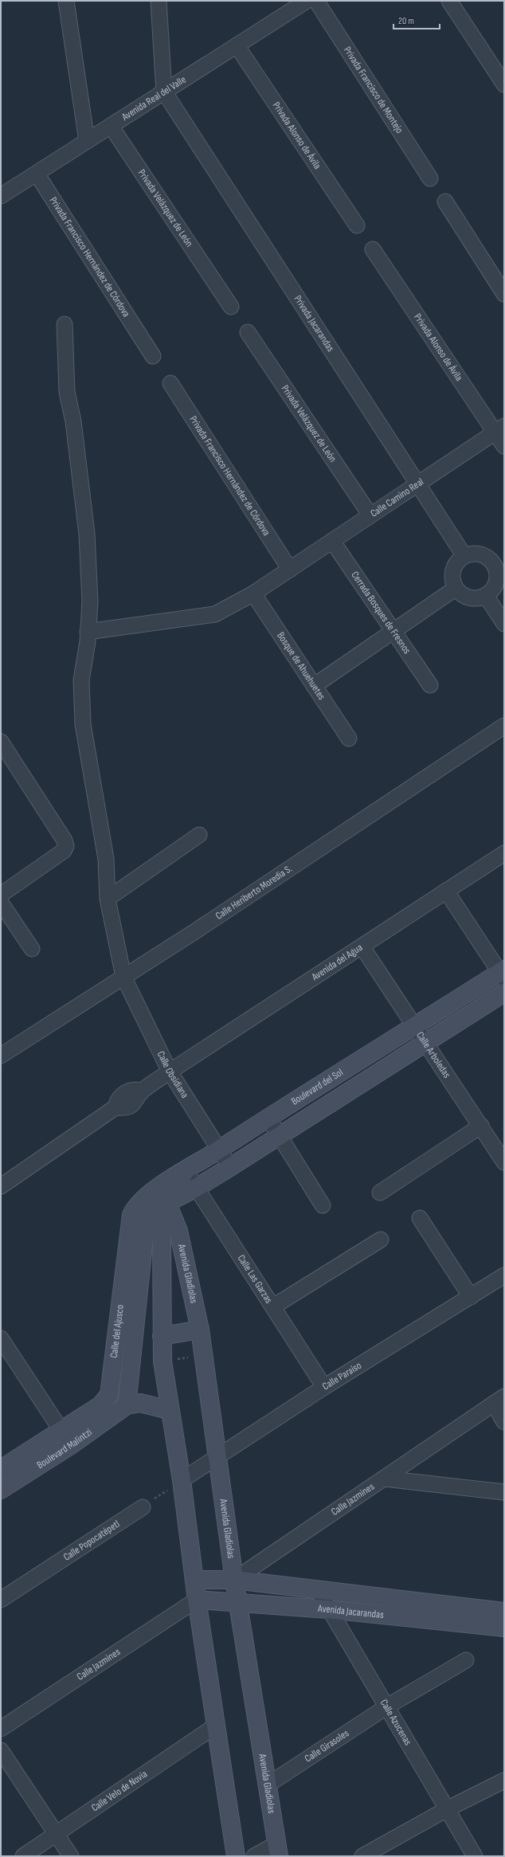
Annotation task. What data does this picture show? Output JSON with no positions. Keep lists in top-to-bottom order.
{
  "streets": {
    "street": [
      "Privada Francisco de Montejo",
      "Avenida Real del Valle",
      "Privada Alonso de Ávila",
      "Privada Velázquez de León",
      "Privada Francisco Hernández de Córdova",
      "Privada Jacarandas",
      "Calle Camino Real",
      "Cerrada Bosques de Fresnos",
      "Bosque de Ahuehuetes",
      "Calle Heriberto Moredia S.",
      "Avenida del Agua",
      "Calle Arboledas",
      "Calle Obsidiana",
      "Boulevard del Sol",
      "Avenida Gladiolas",
      "Calle Las Garzas",
      "Calle del Ajusco",
      "Calle Paraíso",
      "Boulevard Malintzi",
      "Calle Jazmines",
      "Calle Popocatépetl",
      "Avenida Jacarandas",
      "Calle Azucenas",
      "Calle Girasoles",
      "Calle Velo de Novia"
    ]
  },
  "crossings": [
    ["Avenida Real del Valle", "Privada Alonso de Ávila"],
    ["Avenida Real del Valle", "Privada Velázquez de León"],
    ["Avenida Real del Valle", "Privada Francisco Hernández de Córdova"],
    ["Avenida Real del Valle", "Privada Jacarandas"],
    ["Privada Alonso de Ávila", "Calle Camino Real"],
    ["Privada Velázquez de León", "Calle Camino Real"],
    ["Privada Francisco Hernández de Córdova", "Calle Camino Real"],
    ["Privada Jacarandas", "Calle Camino Real"],
    ["Calle Camino Real", "Cerrada Bosques de Fresnos"],
    ["Calle Camino Real", "Bosque de Ahuehuetes"],
    ["Calle Camino Real", "Calle Obsidiana"],
    ["Calle Heriberto Moredia S.", "Calle Obsidiana"],
    ["Avenida del Agua", "Calle Arboledas"],
    ["Avenida del Agua", "Calle Obsidiana"],
    ["Calle Arboledas", "Boulevard del Sol"],
    ["Calle Obsidiana", "Boulevard del Sol"],
    ["Boulevard del Sol", "Avenida Gladiolas"],
    ["Boulevard del Sol", "Calle Las Garzas"],
    ["Boulevard del Sol", "Calle del Ajusco"],
    ["Avenida Gladiolas", "Calle Las Garzas"],
    ["Avenida Gladiolas", "Calle del Ajusco"],
    ["Avenida Gladiolas", "Calle Paraíso"],
    ["Avenida Gladiolas", "Calle Jazmines"],
    ["Avenida Gladiolas", "Avenida Jacarandas"],
    ["Avenida Gladiolas", "Calle Girasoles"],
    ["Avenida Gladiolas", "Calle Velo de Novia"],
    ["Calle Las Garzas", "Calle Paraíso"],
    ["Calle del Ajusco", "Boulevard Malintzi"],
    ["Calle Jazmines", "Avenida Jacarandas"],
    ["Avenida Jacarandas", "Calle Azucenas"],
    ["Calle Azucenas", "Calle Girasoles"]
  ],
  "scale_bar": "20 m"
}
